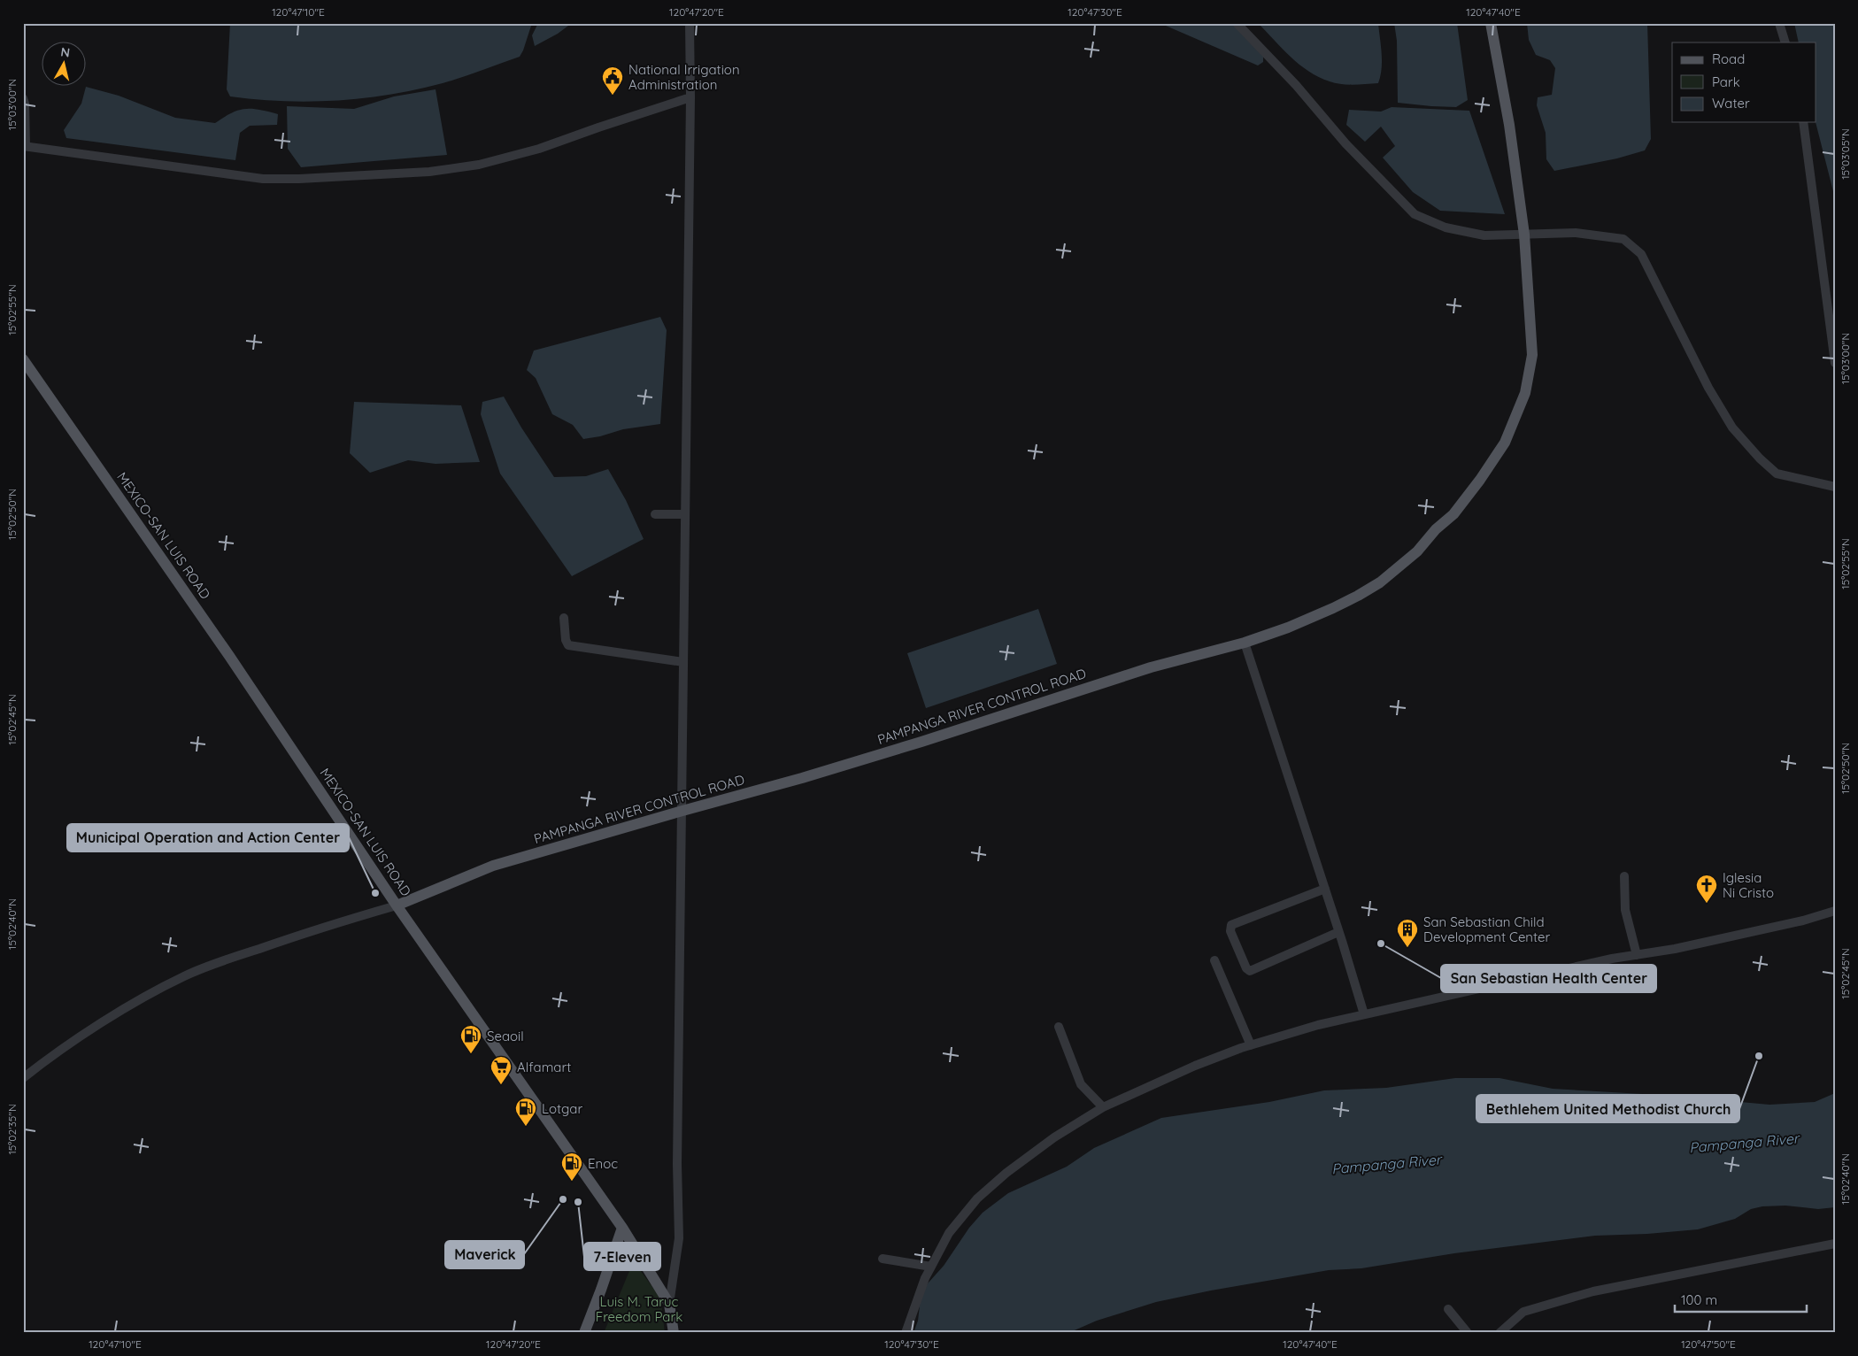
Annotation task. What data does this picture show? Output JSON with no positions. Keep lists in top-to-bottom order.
{
  "streets": {
    "main road": ["MEXICO-SAN LUIS ROAD", "PAMPANGA RIVER CONTROL ROAD"]
  },
  "crossings": [
    ["MEXICO-SAN LUIS ROAD", "PAMPANGA RIVER CONTROL ROAD"]
  ],
  "water": ["Pampanga River"],
  "parks": ["Luis M. Taruc Freedom Park"],
  "places": {
    "public building": ["National Irrigation Administration"],
    "other": [
      "Municipal Operation and Action Center",
      "San Sebastian Health Center",
      "Bethlehem United Methodist Church",
      "Maverick",
      "7-Eleven"
    ],
    "church": ["Iglesia Ni Cristo"],
    "building": ["San Sebastian Child Development Center"],
    "fuel station": ["Seaoil", "Lotgar", "Enoc"],
    "supermarket": ["Alfamart"]
  },
  "legend": ["Road", "Park", "Water"],
  "scale_bar": "100 m",
  "north": "top",
  "coordinates": [
    "120°47'10\"E",
    "120°47'20\"E",
    "120°47'30\"E",
    "120°47'40\"E",
    "15°03'00\"N",
    "15°03'05\"N",
    "15°02'55\"N",
    "15°02'50\"N",
    "15°02'45\"N",
    "15°02'40\"N",
    "15°02'35\"N",
    "120°47'50\"E"
  ]
}
